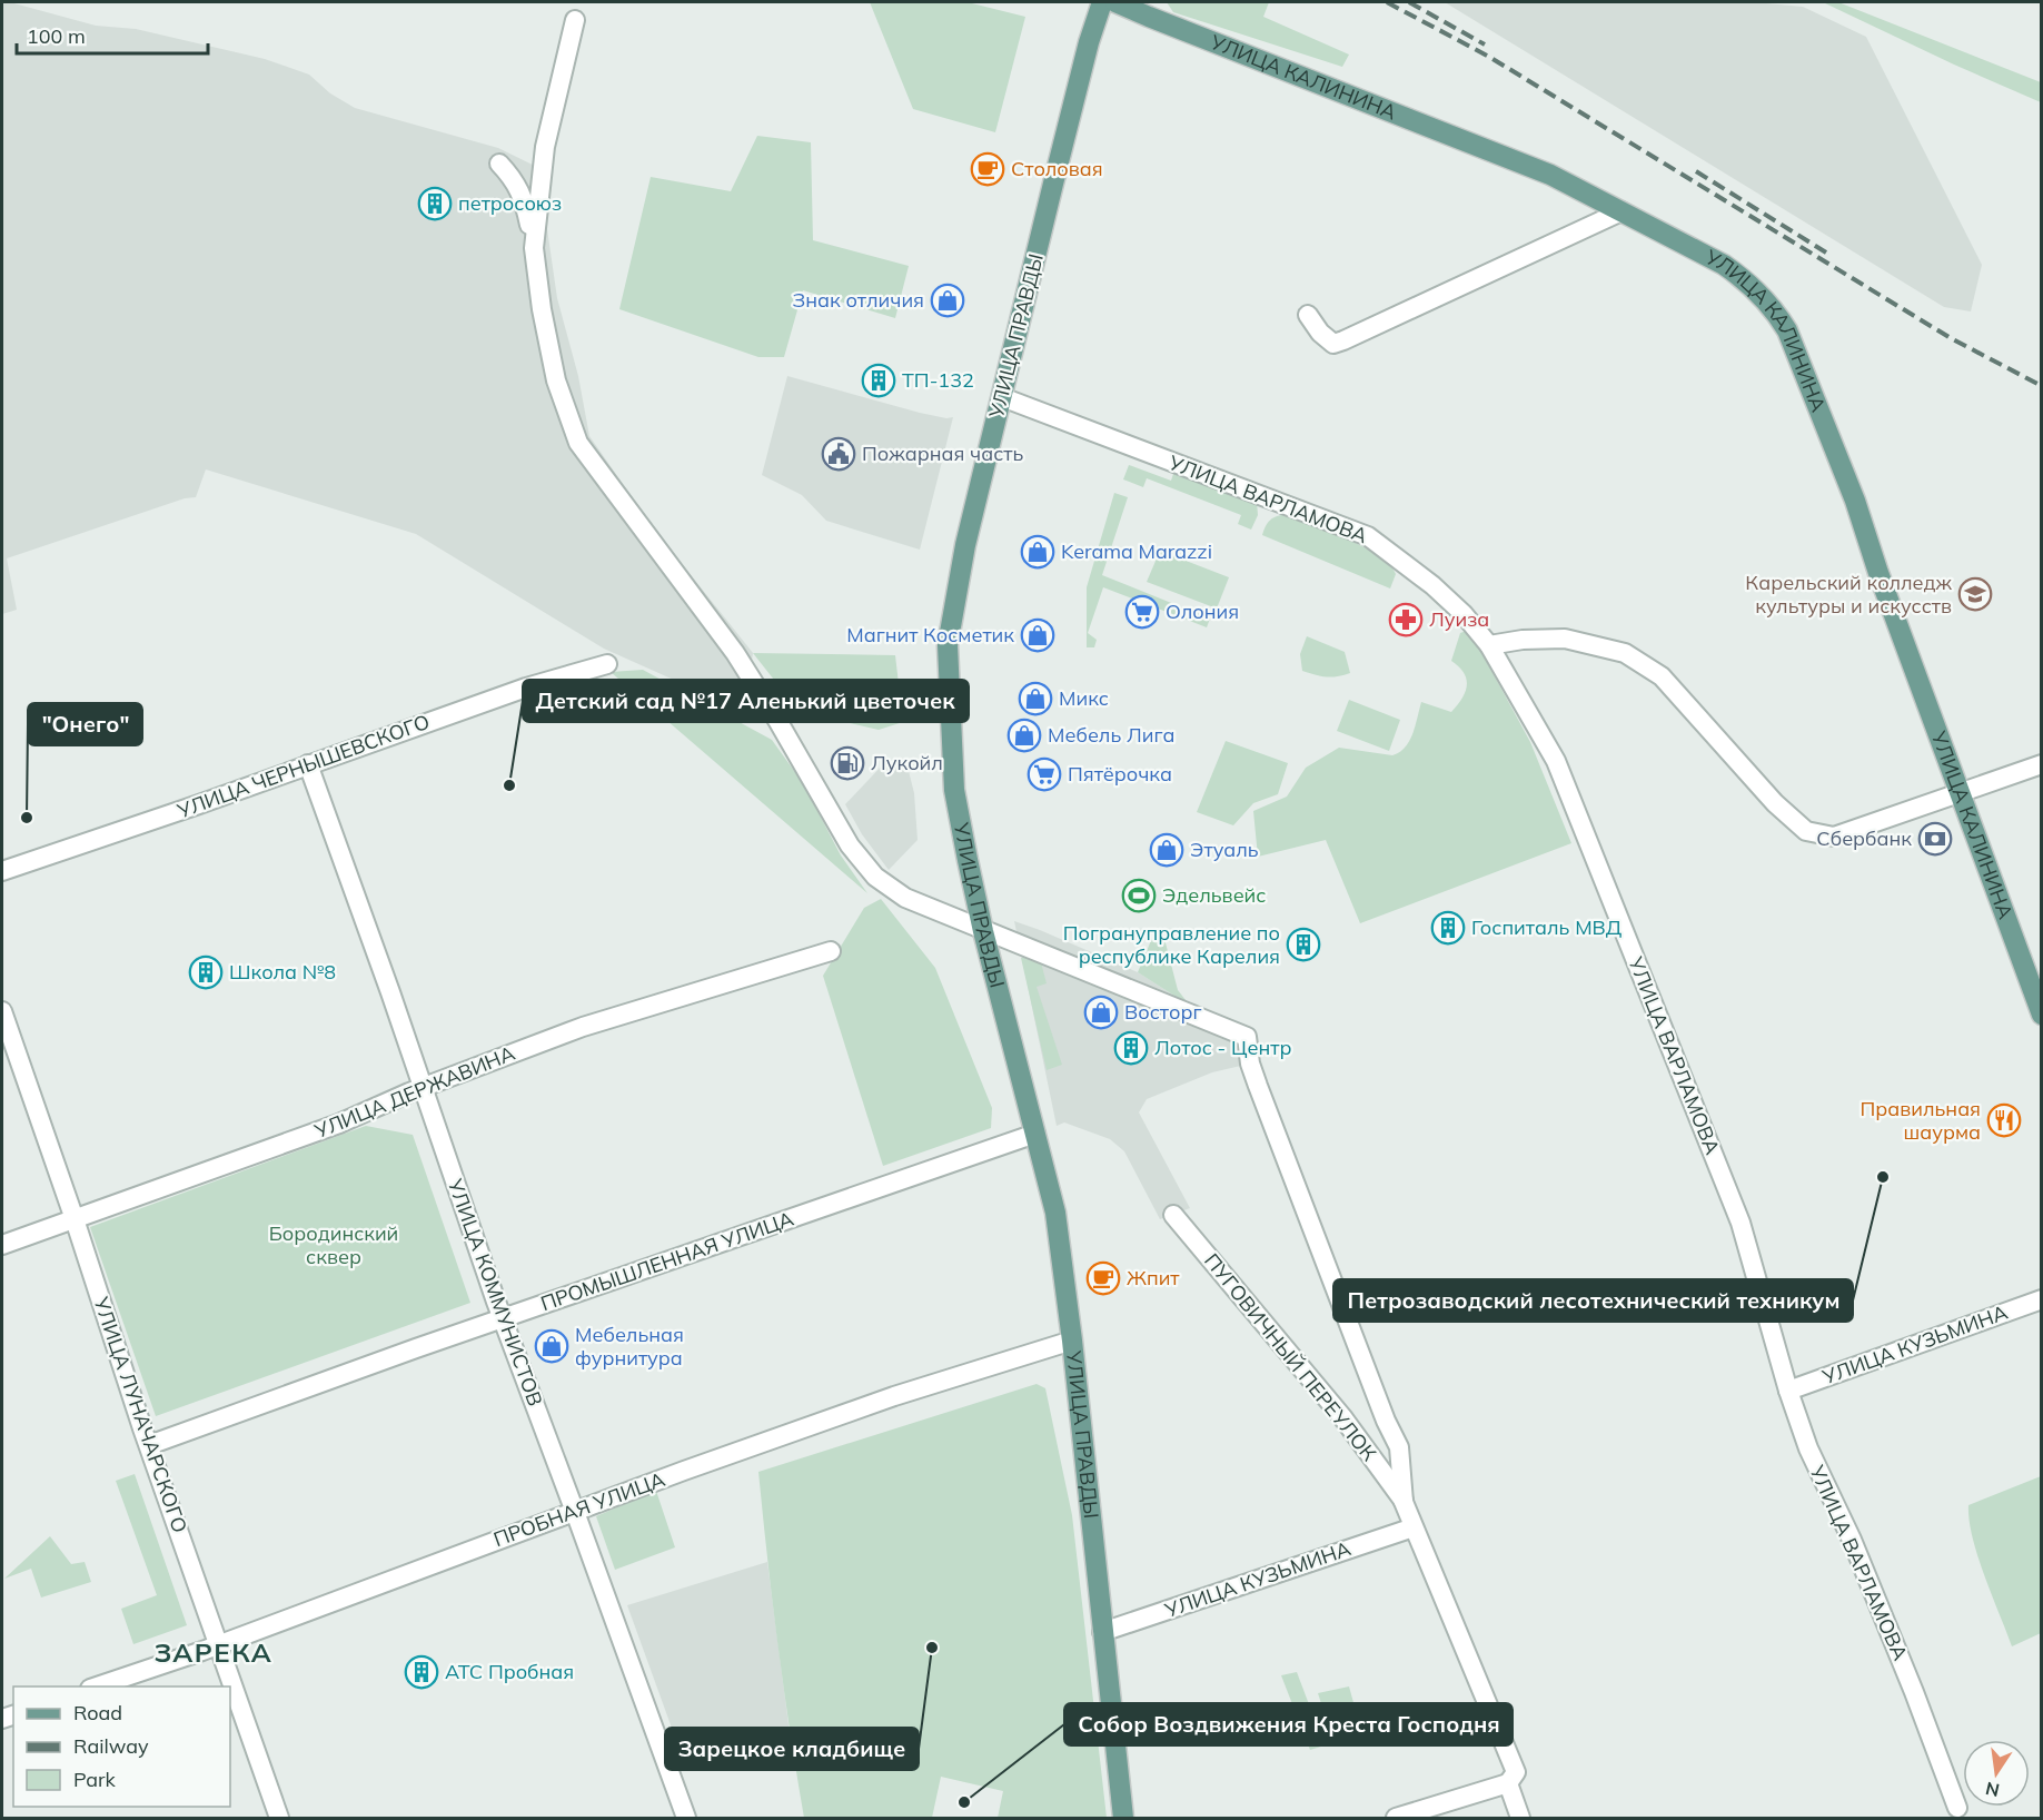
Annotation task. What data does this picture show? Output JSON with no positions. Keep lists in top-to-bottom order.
{
  "streets": {
    "main road": ["УЛИЦА КАЛИНИНА", "УЛИЦА ПРАВДЫ"],
    "street": [
      "УЛИЦА ВАРЛАМОВА",
      "УЛИЦА ЧЕРНЫШЕВСКОГО",
      "УЛИЦА ДЕРЖАВИНА",
      "ПРОМЫШЛЕННАЯ УЛИЦА",
      "УЛИЦА КОММУНИСТОВ",
      "УЛИЦА КУЗЬМИНА",
      "ПУГОВИЧНЫЙ ПЕРЕУЛОК",
      "УЛИЦА ЛУНАЧАРСКОГО",
      "ПРОБНАЯ УЛИЦА"
    ]
  },
  "crossings": [
    ["УЛИЦА ПРАВДЫ", "УЛИЦА ВАРЛАМОВА"],
    ["УЛИЦА ПРАВДЫ", "ПРОМЫШЛЕННАЯ УЛИЦА"],
    ["УЛИЦА ПРАВДЫ", "УЛИЦА КУЗЬМИНА"],
    ["УЛИЦА ПРАВДЫ", "ПРОБНАЯ УЛИЦА"],
    ["УЛИЦА ВАРЛАМОВА", "УЛИЦА КУЗЬМИНА"],
    ["УЛИЦА ЧЕРНЫШЕВСКОГО", "УЛИЦА КОММУНИСТОВ"],
    ["УЛИЦА ДЕРЖАВИНА", "УЛИЦА КОММУНИСТОВ"],
    ["УЛИЦА ДЕРЖАВИНА", "УЛИЦА ЛУНАЧАРСКОГО"],
    ["ПРОМЫШЛЕННАЯ УЛИЦА", "УЛИЦА КОММУНИСТОВ"],
    ["ПРОМЫШЛЕННАЯ УЛИЦА", "УЛИЦА ЛУНАЧАРСКОГО"],
    ["УЛИЦА КОММУНИСТОВ", "ПРОБНАЯ УЛИЦА"],
    ["УЛИЦА ЛУНАЧАРСКОГО", "ПРОБНАЯ УЛИЦА"]
  ],
  "districts": ["ЗАРЕКА"],
  "parks": ["Бородинский сквер"],
  "places": {
    "cafe": ["Столовая", "Жпит"],
    "building": [
      "петросоюз",
      "ТП-132",
      "Госпиталь МВД",
      "Погрануправление по республике Карелия",
      "Школа №8",
      "Лотос - Центр",
      "АТС Пробная"
    ],
    "shop": [
      "Знак отличия",
      "Kerama Marazzi",
      "Магнит Косметик",
      "Микс",
      "Мебель Лига",
      "Этуаль",
      "Восторг",
      "Мебельная фурнитура"
    ],
    "public building": ["Пожарная часть"],
    "school or university": ["Карельский колледж культуры и искусств"],
    "supermarket": ["Олония", "Пятёрочка"],
    "pharmacy": ["Луиза"],
    "fuel station": ["Лукойл"],
    "other": [
      "Детский сад №17 Аленький цветочек",
      "\"Онего\"",
      "Петрозаводский лесотехнический техникум",
      "Зарецкое кладбище",
      "Собор Воздвижения Креста Господня"
    ],
    "bank": ["Сбербанк"],
    "sports": ["Эдельвейс"],
    "restaurant": ["Правильная шаурма"]
  },
  "legend": ["Road", "Railway", "Park"],
  "scale_bar": "100 m",
  "north": "bottom"
}
